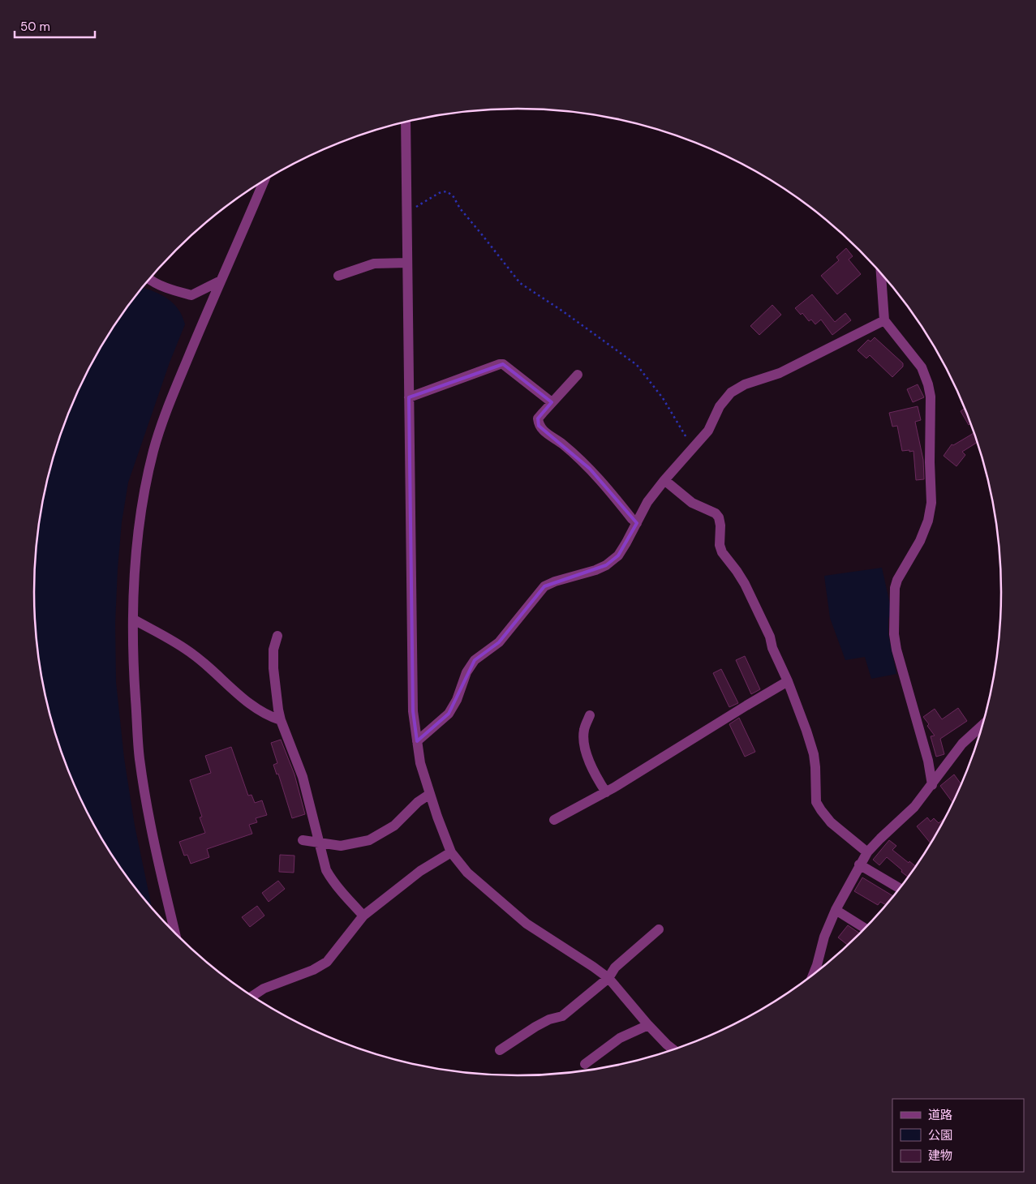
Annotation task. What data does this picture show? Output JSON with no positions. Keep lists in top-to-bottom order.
{
  "legend": ["道路", "公園", "建物"],
  "scale_bar": "50 m"
}
